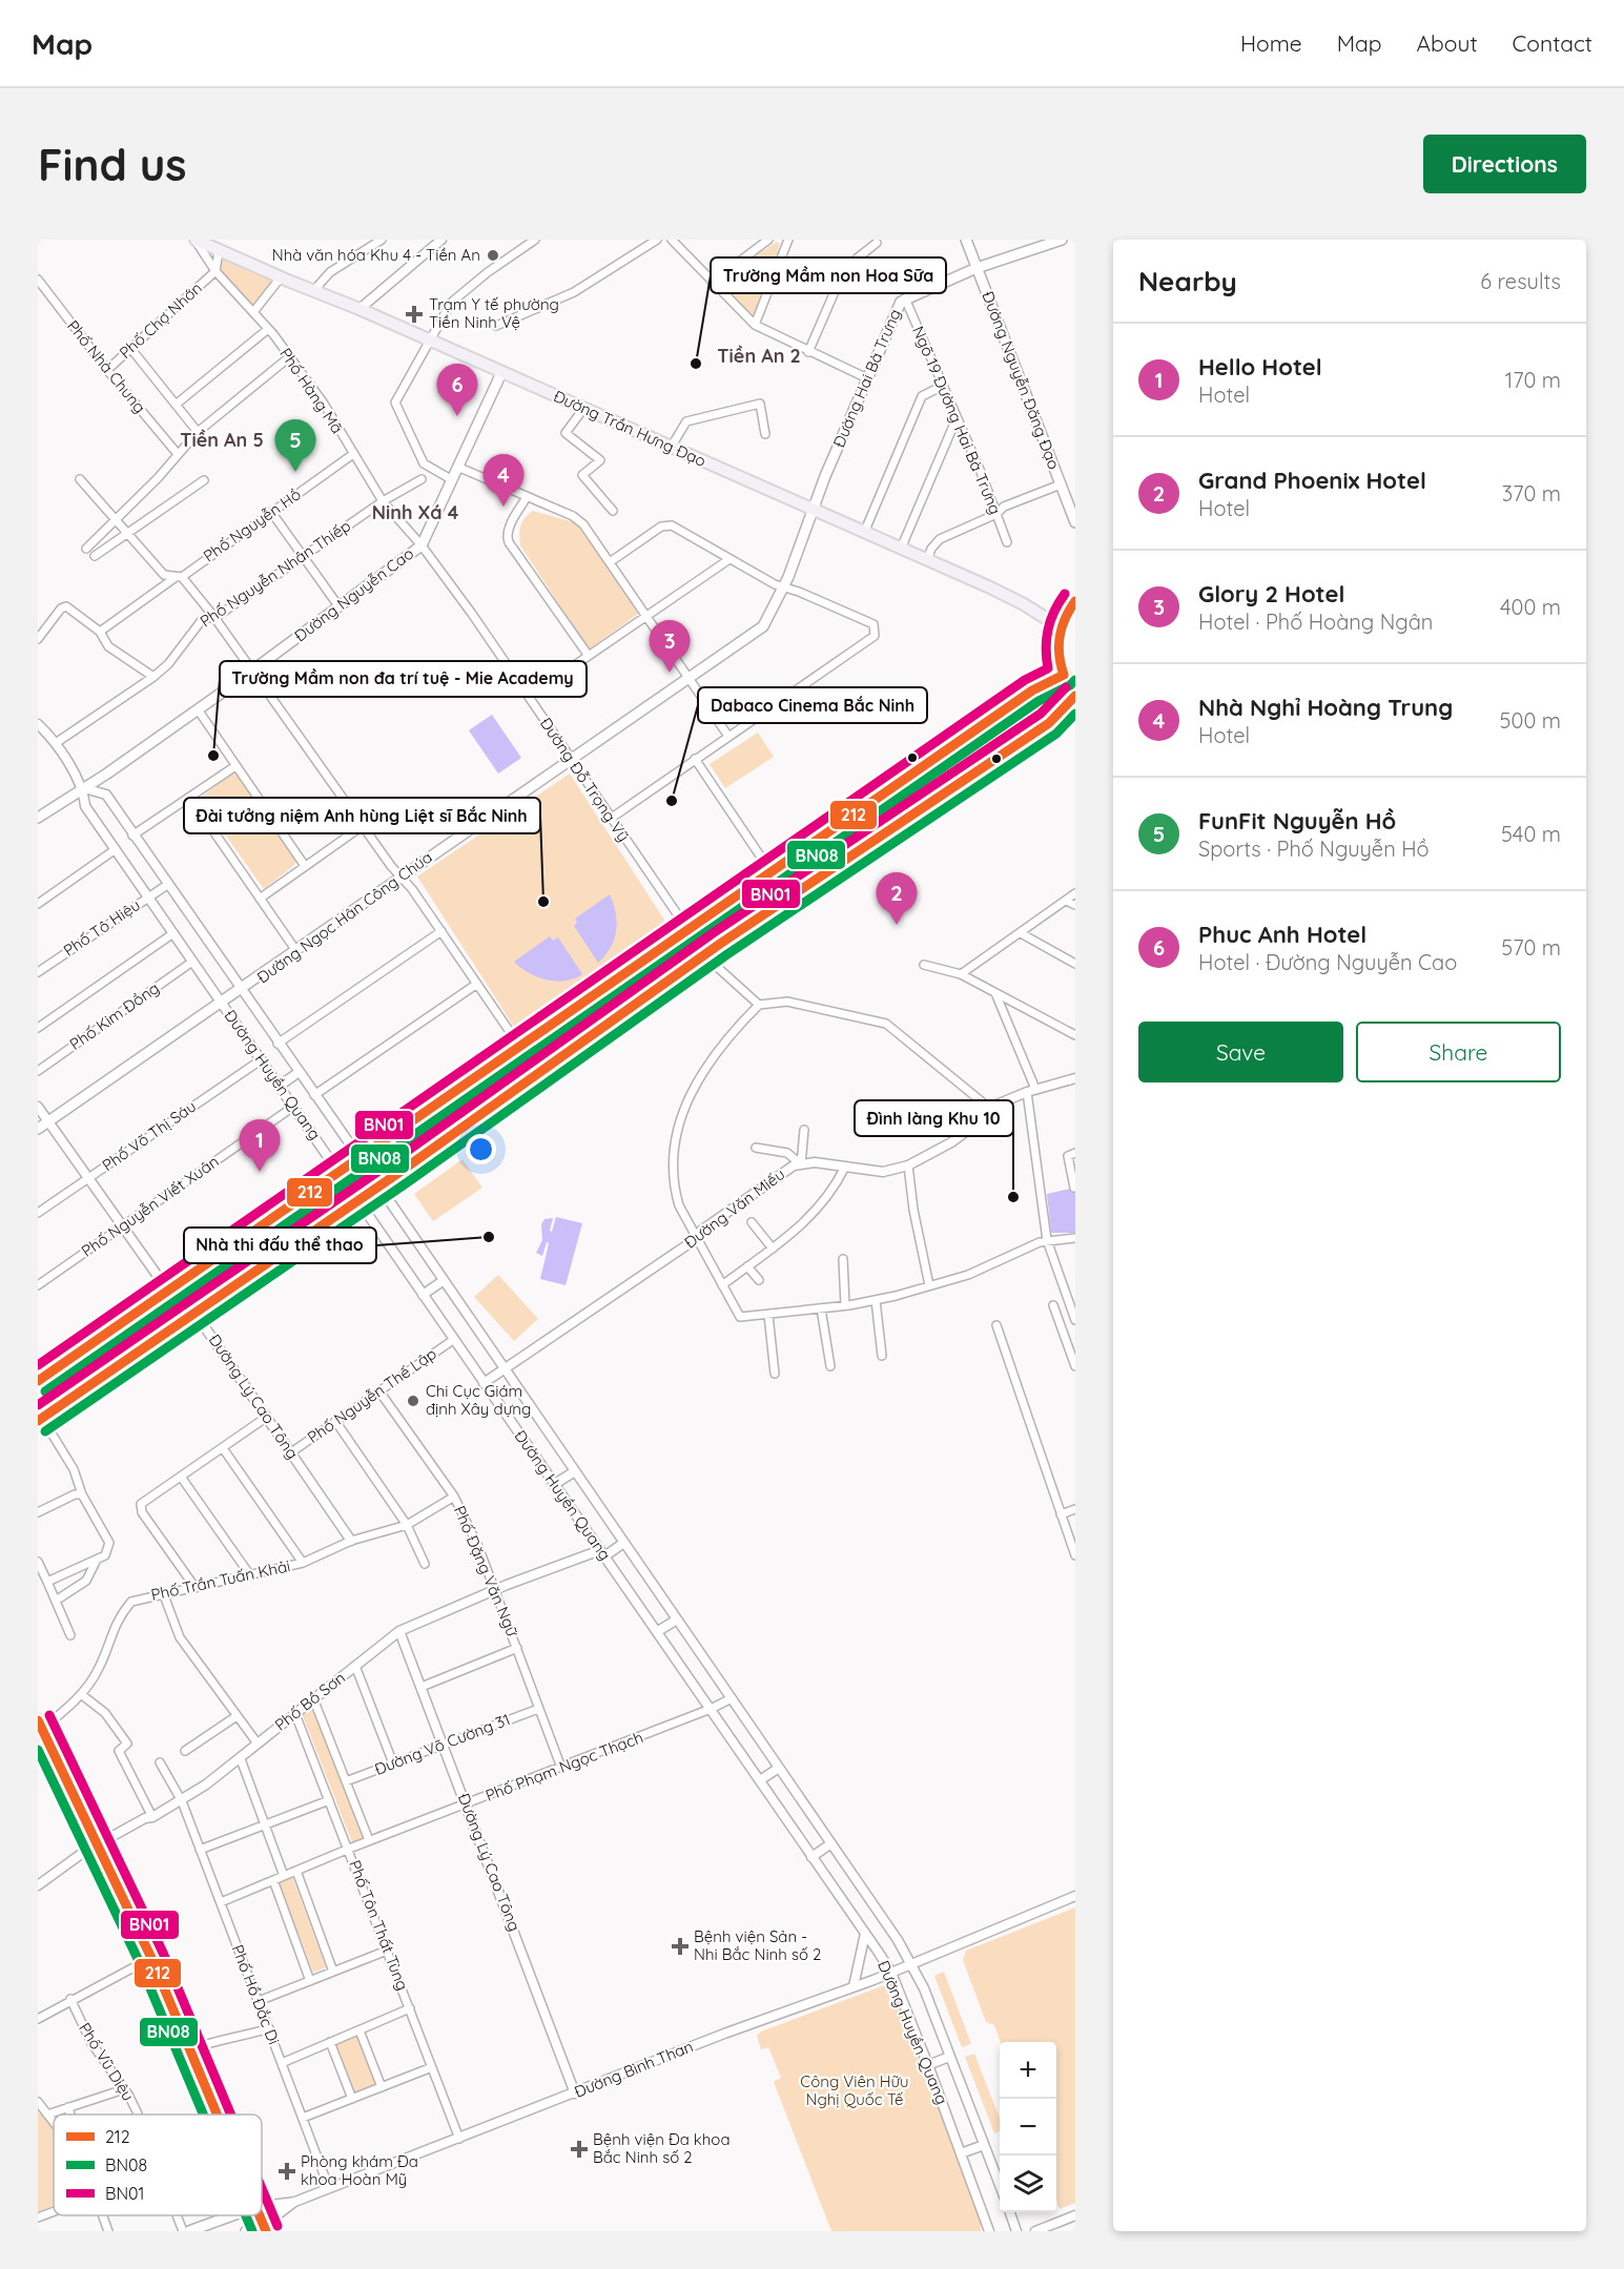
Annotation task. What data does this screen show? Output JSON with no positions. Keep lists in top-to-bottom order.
{
  "streets": {
    "main road": [
      "Đường Hai Bà Trưng",
      "Đường Nguyễn Đăng Đạo",
      "Đường Trần Hưng Đạo",
      "Đường Nguyễn Cao",
      "Đường Ngọc Hân Công Chúa",
      "Đường Bình Than"
    ],
    "street": [
      "Phố Chợ Nhớn",
      "Phố Nhà Chung",
      "Phố Hàng Mã",
      "Ngõ 19 Đường Hai Bà Trưng",
      "Phố Nguyễn Hồ",
      "Phố Nguyễn Nhân Thiếp",
      "Đường Đỗ Trọng Vỹ",
      "Phố Tô Hiệu",
      "Phố Kim Đồng",
      "Đường Huyền Quang",
      "Phố Võ Thị Sáu",
      "Phố Nguyễn Viết Xuân",
      "Đường Văn Miếu",
      "Phố Nguyễn Thế Lập",
      "Đường Lý Cao Tông",
      "Phố Đặng Văn Ngữ",
      "Phố Trần Tuấn Khải",
      "Phố Bồ Sơn",
      "Đường Võ Cường 31",
      "Phố Phạm Ngọc Thạch",
      "Phố Tôn Thất Tùng",
      "Phố Hồ Đắc Di",
      "Phố Vũ Diệu"
    ]
  },
  "crossings": [
    ["Phố Chợ Nhớn", "Phố Nhà Chung"],
    ["Phố Chợ Nhớn", "Phố Hàng Mã"],
    ["Đường Hai Bà Trưng", "Đường Nguyễn Đăng Đạo"],
    ["Đường Hai Bà Trưng", "Ngõ 19 Đường Hai Bà Trưng"],
    ["Đường Hai Bà Trưng", "Đường Trần Hưng Đạo"],
    ["Đường Hai Bà Trưng", "Đường Ngọc Hân Công Chúa"],
    ["Phố Hàng Mã", "Đường Trần Hưng Đạo"],
    ["Phố Hàng Mã", "Phố Nguyễn Hồ"],
    ["Phố Hàng Mã", "Phố Nguyễn Nhân Thiếp"],
    ["Phố Hàng Mã", "Đường Nguyễn Cao"],
    ["Phố Hàng Mã", "Đường Đỗ Trọng Vỹ"],
    ["Đường Trần Hưng Đạo", "Đường Nguyễn Cao"],
    ["Đường Trần Hưng Đạo", "Đường Ngọc Hân Công Chúa"],
    ["Phố Nguyễn Nhân Thiếp", "Đường Huyền Quang"],
    ["Đường Nguyễn Cao", "Đường Đỗ Trọng Vỹ"],
    ["Đường Nguyễn Cao", "Đường Huyền Quang"],
    ["Đường Đỗ Trọng Vỹ", "Đường Ngọc Hân Công Chúa"],
    ["Đường Ngọc Hân Công Chúa", "Đường Huyền Quang"],
    ["Đường Ngọc Hân Công Chúa", "Đường Lý Cao Tông"],
    ["Phố Tô Hiệu", "Đường Huyền Quang"],
    ["Phố Kim Đồng", "Đường Huyền Quang"],
    ["Đường Huyền Quang", "Phố Võ Thị Sáu"],
    ["Đường Huyền Quang", "Phố Nguyễn Viết Xuân"],
    ["Đường Huyền Quang", "Đường Văn Miếu"],
    ["Đường Huyền Quang", "Phố Nguyễn Thế Lập"],
    ["Đường Huyền Quang", "Phố Bồ Sơn"],
    ["Đường Huyền Quang", "Phố Phạm Ngọc Thạch"],
    ["Đường Huyền Quang", "Đường Bình Than"],
    ["Phố Võ Thị Sáu", "Đường Lý Cao Tông"],
    ["Phố Nguyễn Viết Xuân", "Đường Lý Cao Tông"],
    ["Phố Nguyễn Thế Lập", "Đường Lý Cao Tông"],
    ["Phố Nguyễn Thế Lập", "Phố Đặng Văn Ngữ"],
    ["Đường Lý Cao Tông", "Phố Trần Tuấn Khải"],
    ["Đường Lý Cao Tông", "Phố Bồ Sơn"],
    ["Đường Lý Cao Tông", "Đường Võ Cường 31"],
    ["Đường Lý Cao Tông", "Phố Phạm Ngọc Thạch"],
    ["Đường Lý Cao Tông", "Đường Bình Than"],
    ["Phố Đặng Văn Ngữ", "Phố Trần Tuấn Khải"],
    ["Phố Đặng Văn Ngữ", "Phố Bồ Sơn"],
    ["Phố Đặng Văn Ngữ", "Đường Võ Cường 31"],
    ["Phố Đặng Văn Ngữ", "Phố Phạm Ngọc Thạch"],
    ["Phố Bồ Sơn", "Phố Tôn Thất Tùng"],
    ["Phố Bồ Sơn", "Phố Hồ Đắc Di"],
    ["Phố Phạm Ngọc Thạch", "Phố Tôn Thất Tùng"],
    ["Phố Phạm Ngọc Thạch", "Phố Hồ Đắc Di"],
    ["Phố Tôn Thất Tùng", "Đường Bình Than"],
    ["Phố Hồ Đắc Di", "Đường Bình Than"]
  ],
  "districts": ["Tiền An 2", "Tiền An 5", "Ninh Xá 4"],
  "parks": ["Công Viên Hữu Nghị Quốc Tế"],
  "places": {
    "other": [
      "Nhà văn hóa Khu 4 - Tiền An",
      "Trường Mầm non Hoa Sữa",
      "Trường Mầm non đa trí tuệ - Mie Academy",
      "Dabaco Cinema Bắc Ninh",
      "Đài tưởng niệm Anh hùng Liệt sĩ Bắc Ninh",
      "Đình làng Khu 10",
      "Nhà thi đấu thể thao",
      "Chi Cục Giám định Xây dựng"
    ],
    "health": [
      "Trạm Y tế phường Tiền Ninh Vệ",
      "Bệnh viện Sản - Nhi Bắc Ninh số 2",
      "Bệnh viện Đa khoa Bắc Ninh số 2",
      "Phòng khám Đa khoa Hoàn Mỹ"
    ]
  },
  "lines": ["transit line BN01", "transit line 212", "transit line BN08"],
  "legend": ["212", "BN08", "BN01"],
  "page": {
    "header": "Map",
    "nav": [
      "Home",
      "Map",
      "About",
      "Contact"
    ],
    "buttons": [
      "Directions",
      ["Save", "Share"]
    ],
    "title": "Find us",
    "heading": ["Nearby", "6 results"],
    "list": [
      {
        "mark": "1",
        "name": "Hello Hotel",
        "note": "Hotel",
        "value": "170 m"
      },
      {
        "mark": "2",
        "name": "Grand Phoenix Hotel",
        "note": "Hotel",
        "value": "370 m"
      },
      {
        "mark": "3",
        "name": "Glory 2 Hotel",
        "note": "Hotel · Phố Hoàng Ngân",
        "value": "400 m"
      },
      {
        "mark": "4",
        "name": "Nhà Nghỉ Hoàng Trung",
        "note": "Hotel",
        "value": "500 m"
      },
      {
        "mark": "5",
        "name": "FunFit Nguyễn Hồ",
        "note": "Sports · Phố Nguyễn Hồ",
        "value": "540 m"
      },
      {
        "mark": "6",
        "name": "Phuc Anh Hotel",
        "note": "Hotel · Đường Nguyễn Cao",
        "value": "570 m"
      }
    ],
    "pins": [
      "6",
      "5",
      "4",
      "3",
      "2",
      "1"
    ],
    "map_buttons": ["+", "−"]
  }
}
